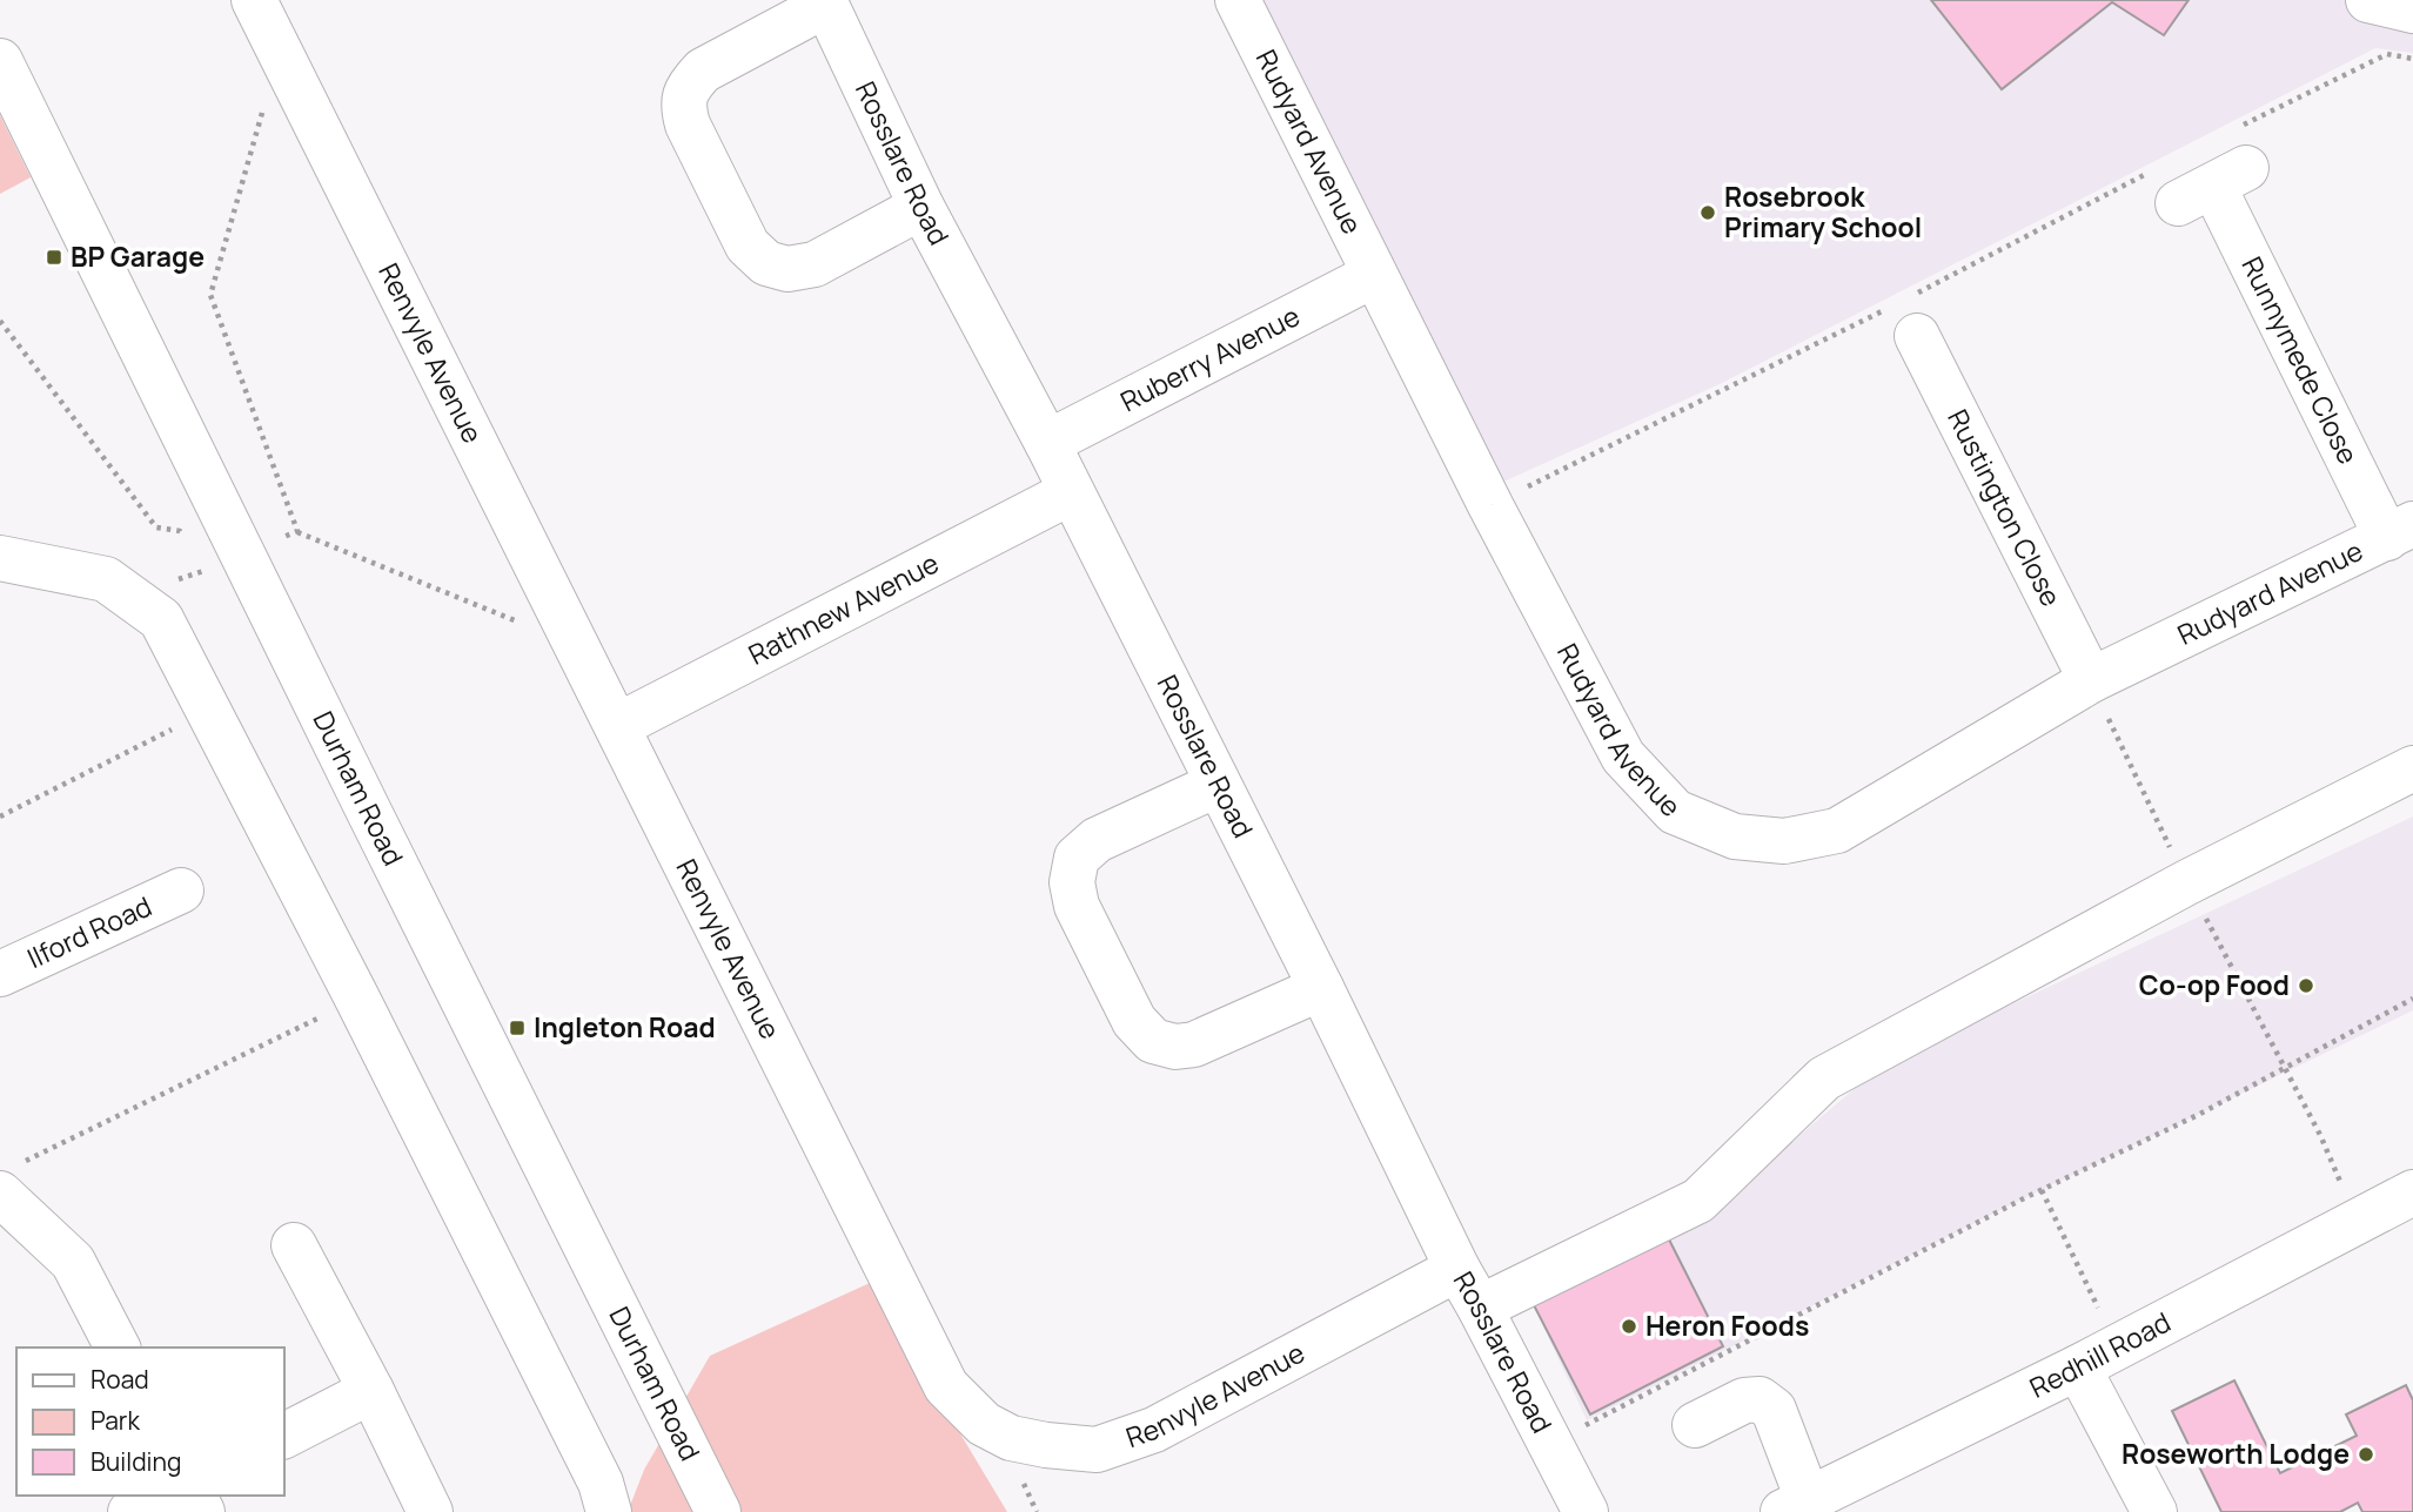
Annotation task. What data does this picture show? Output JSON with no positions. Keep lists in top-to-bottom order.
{
  "streets": {
    "street": [
      "Rudyard Avenue",
      "Rosslare Road",
      "Renvyle Avenue",
      "Ruberry Avenue",
      "Runnymede Close",
      "Rustington Close",
      "Rathnew Avenue",
      "Durham Road",
      "Ilford Road",
      "Redhill Road"
    ]
  },
  "crossings": [
    ["Rudyard Avenue", "Ruberry Avenue"],
    ["Rudyard Avenue", "Runnymede Close"],
    ["Rudyard Avenue", "Rustington Close"],
    ["Rosslare Road", "Renvyle Avenue"],
    ["Rosslare Road", "Ruberry Avenue"],
    ["Rosslare Road", "Rathnew Avenue"],
    ["Renvyle Avenue", "Rathnew Avenue"]
  ],
  "places": {
    "other": [
      "Rosebrook Primary School",
      "Co-op Food",
      "Heron Foods",
      "Roseworth Lodge"
    ],
    "transit": ["BP Garage", "Ingleton Road"]
  },
  "legend": ["Road", "Park", "Building"]
}
